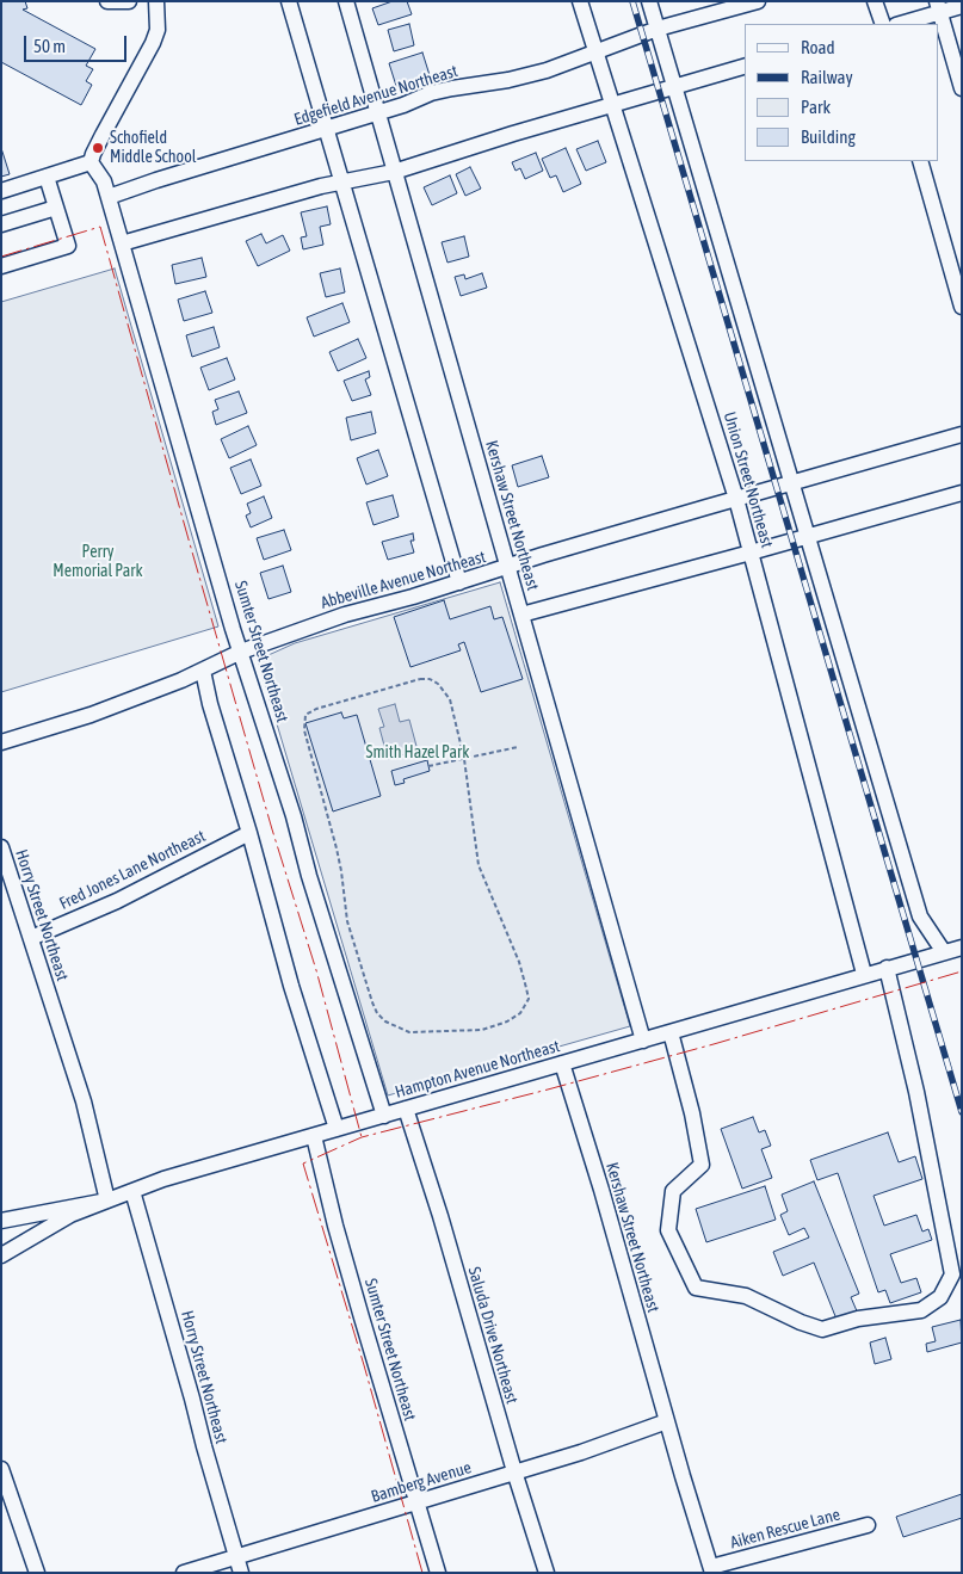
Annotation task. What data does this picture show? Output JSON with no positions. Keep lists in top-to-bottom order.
{
  "streets": {
    "street": [
      "Edgefield Avenue Northeast",
      "Union Street Northeast",
      "Kershaw Street Northeast",
      "Abbeville Avenue Northeast",
      "Sumter Street Northeast",
      "Fred Jones Lane Northeast",
      "Horry Street Northeast",
      "Hampton Avenue Northeast",
      "Saluda Drive Northeast",
      "Bamberg Avenue",
      "Aiken Rescue Lane"
    ]
  },
  "crossings": [
    ["Edgefield Avenue Northeast", "Union Street Northeast"],
    ["Edgefield Avenue Northeast", "Kershaw Street Northeast"],
    ["Edgefield Avenue Northeast", "Sumter Street Northeast"],
    ["Union Street Northeast", "Abbeville Avenue Northeast"],
    ["Union Street Northeast", "Hampton Avenue Northeast"],
    ["Kershaw Street Northeast", "Abbeville Avenue Northeast"],
    ["Kershaw Street Northeast", "Hampton Avenue Northeast"],
    ["Kershaw Street Northeast", "Bamberg Avenue"],
    ["Kershaw Street Northeast", "Aiken Rescue Lane"],
    ["Abbeville Avenue Northeast", "Sumter Street Northeast"],
    ["Sumter Street Northeast", "Hampton Avenue Northeast"],
    ["Sumter Street Northeast", "Bamberg Avenue"],
    ["Fred Jones Lane Northeast", "Horry Street Northeast"],
    ["Horry Street Northeast", "Hampton Avenue Northeast"],
    ["Horry Street Northeast", "Bamberg Avenue"],
    ["Hampton Avenue Northeast", "Saluda Drive Northeast"],
    ["Saluda Drive Northeast", "Bamberg Avenue"]
  ],
  "parks": ["Perry Memorial Park", "Smith Hazel Park"],
  "places": ["Schofield Middle School"],
  "legend": [
    "Road",
    "Railway",
    "Park",
    "Building"
  ],
  "scale_bar": "50 m"
}
